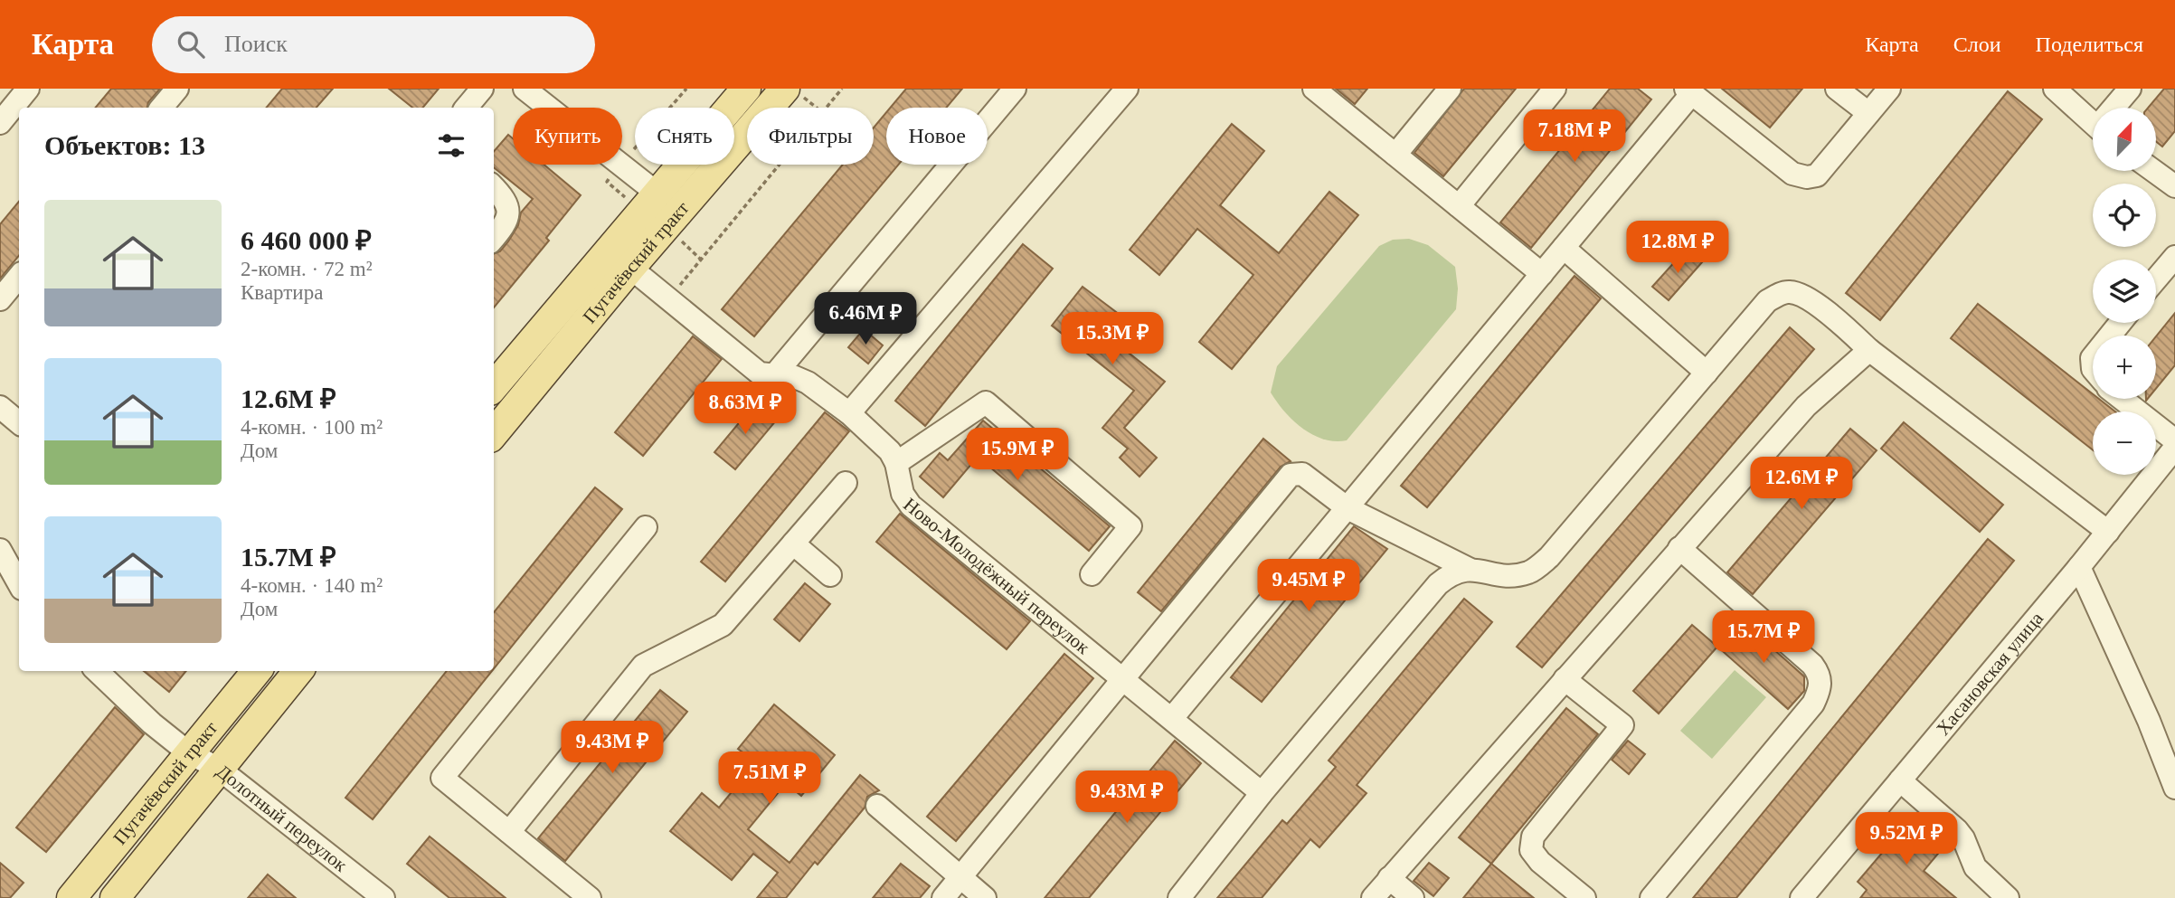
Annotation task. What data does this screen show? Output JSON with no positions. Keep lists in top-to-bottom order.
{
  "streets": {
    "main road": ["Пугачёвский тракт"],
    "street": ["Ново-Молодёжный переулок", "Хасановская улица", "Долотный переулок"]
  },
  "crossings": [
    ["Пугачёвский тракт", "Ново-Молодёжный переулок"],
    ["Пугачёвский тракт", "Долотный переулок"]
  ],
  "north": "top right",
  "page": {
    "header": "Карта",
    "search": "Поиск",
    "nav": ["Карта", "Слои", "Поделиться"],
    "map_buttons": ["+", "−"],
    "chip": [
      "Купить",
      "Снять",
      "Фильтры",
      "Новое"
    ],
    "heading": "Объектов: 13",
    "price": [
      "7.18M ₽",
      "12.8M ₽",
      "6.46M ₽",
      "15.3M ₽",
      "8.63M ₽",
      "15.9M ₽",
      "12.6M ₽",
      "9.45M ₽",
      "15.7M ₽",
      "9.43M ₽",
      "7.51M ₽",
      "9.43M ₽",
      "9.52M ₽"
    ],
    "list": [
      {
        "name": "6 460 000 ₽",
        "note": "2-комн. · 72 m² · Квартира"
      },
      {
        "name": "12.6M ₽",
        "note": "4-комн. · 100 m² · Дом"
      },
      {
        "name": "15.7M ₽",
        "note": "4-комн. · 140 m² · Дом"
      }
    ]
  }
}
